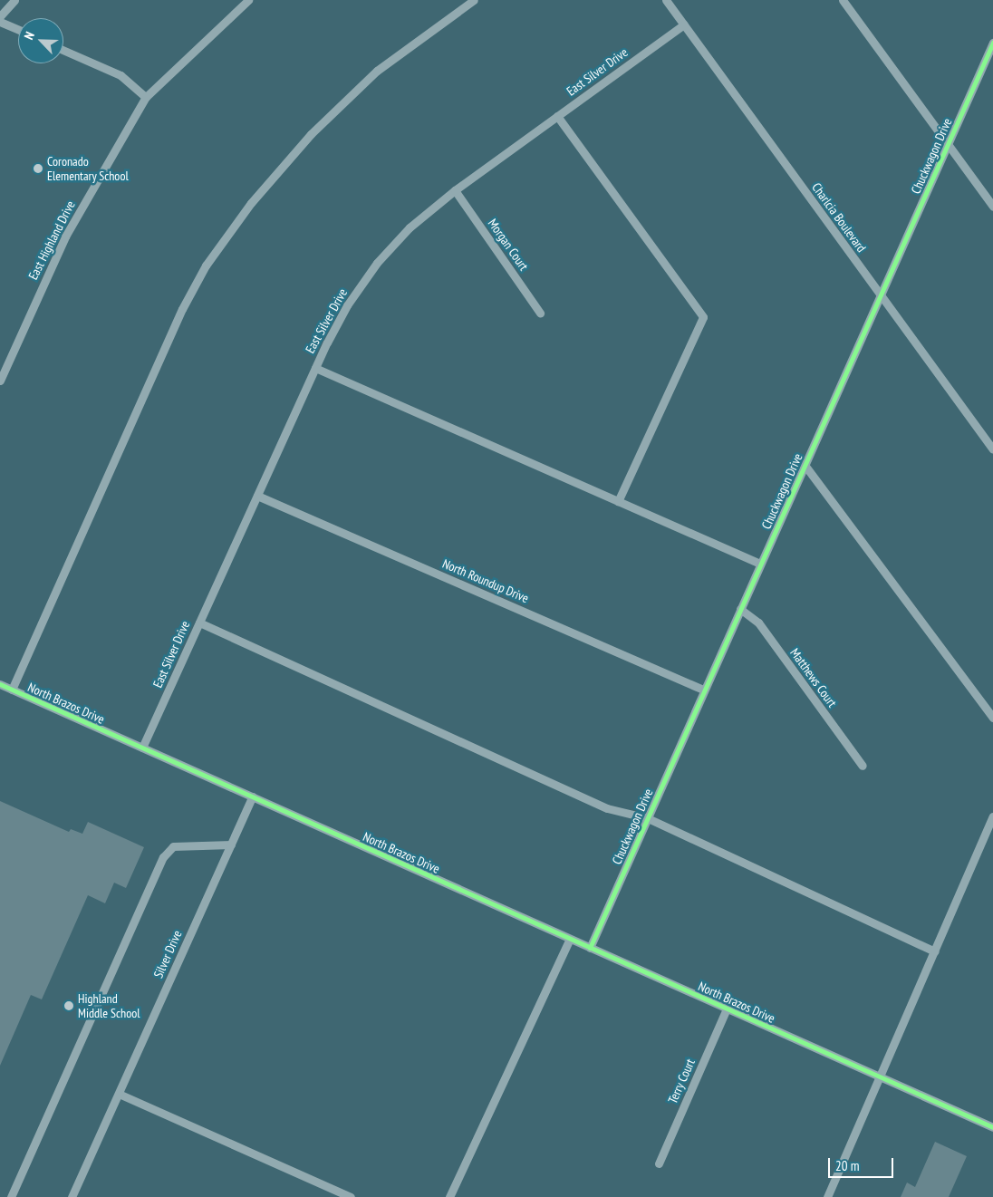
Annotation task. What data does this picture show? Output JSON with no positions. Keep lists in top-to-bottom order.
{
  "streets": {
    "street": [
      "East Silver Drive",
      "Chuckwagon Drive",
      "Charlcia Boulevard",
      "East Highland Drive",
      "Morgan Court",
      "North Roundup Drive",
      "Matthews Court",
      "North Brazos Drive",
      "Silver Drive",
      "Terry Court"
    ]
  },
  "crossings": [
    ["East Silver Drive", "Charlcia Boulevard"],
    ["East Silver Drive", "Morgan Court"],
    ["East Silver Drive", "North Roundup Drive"],
    ["East Silver Drive", "North Brazos Drive"],
    ["Chuckwagon Drive", "Charlcia Boulevard"],
    ["Chuckwagon Drive", "North Roundup Drive"],
    ["Chuckwagon Drive", "Matthews Court"],
    ["Chuckwagon Drive", "North Brazos Drive"],
    ["North Brazos Drive", "Silver Drive"],
    ["North Brazos Drive", "Terry Court"]
  ],
  "places": ["Coronado Elementary School", "Highland Middle School"],
  "scale_bar": "20 m",
  "north": "top left"
}
